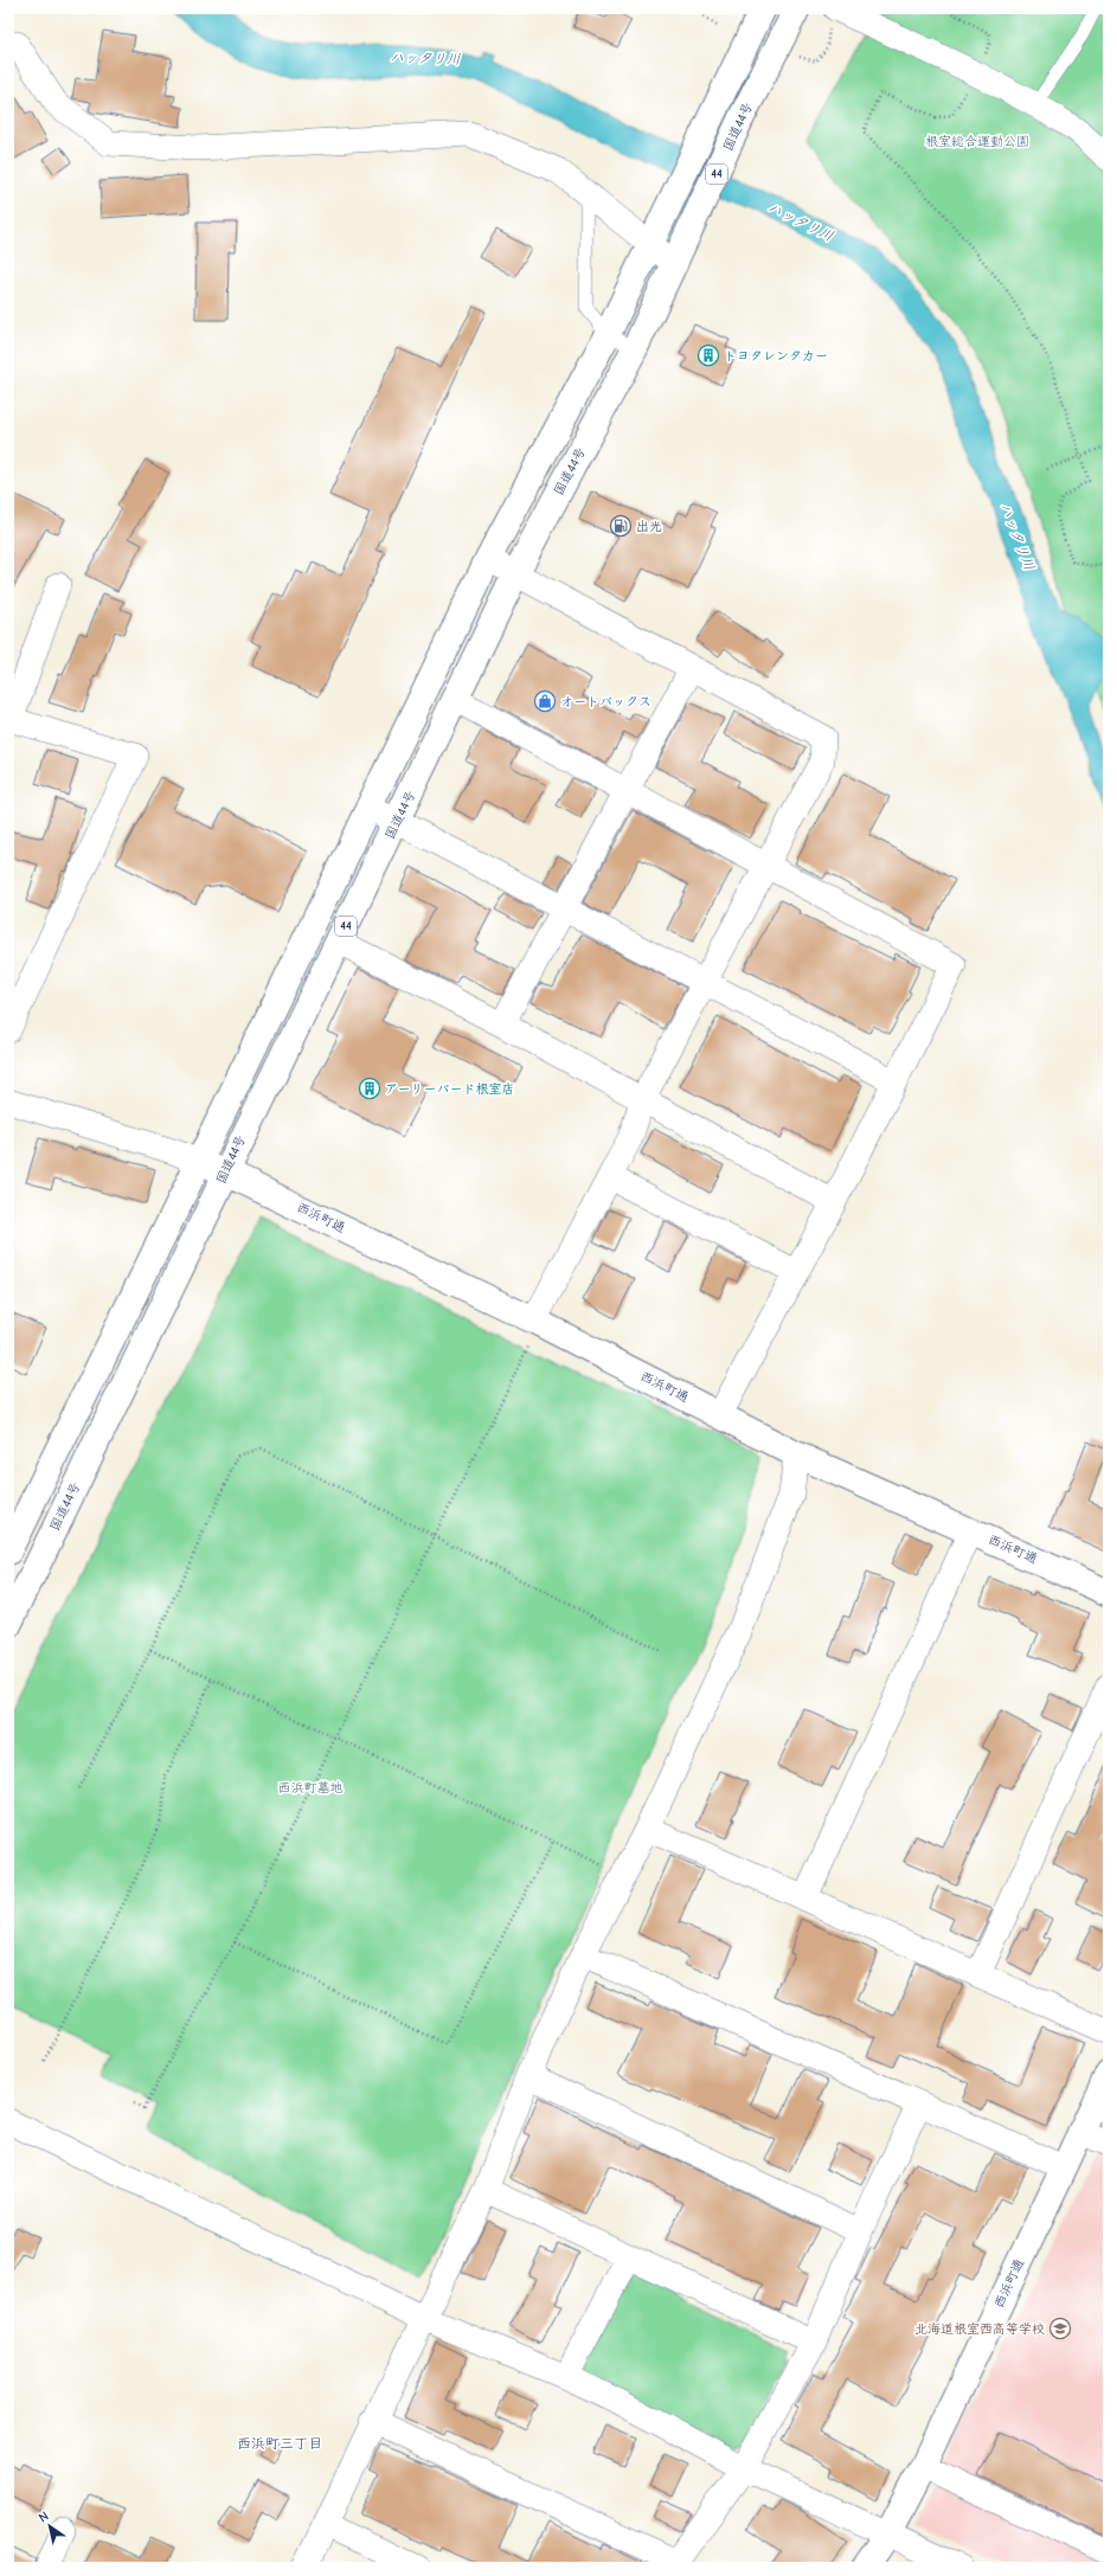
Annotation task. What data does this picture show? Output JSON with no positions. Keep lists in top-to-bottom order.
{
  "streets": {
    "main road": ["国道44号", "44", "西浜町通"]
  },
  "crossings": [
    ["国道44号", "西浜町通"]
  ],
  "districts": ["西浜町三丁目"],
  "water": ["ハッタリ川"],
  "parks": ["根室総合運動公園", "西浜町墓地"],
  "places": {
    "building": ["トヨタレンタカー", "アーリーバード根室店"],
    "fuel station": ["出光"],
    "shop": ["オートバックス"],
    "school or university": ["北海道根室西高等学校"]
  },
  "north": "top left"
}
